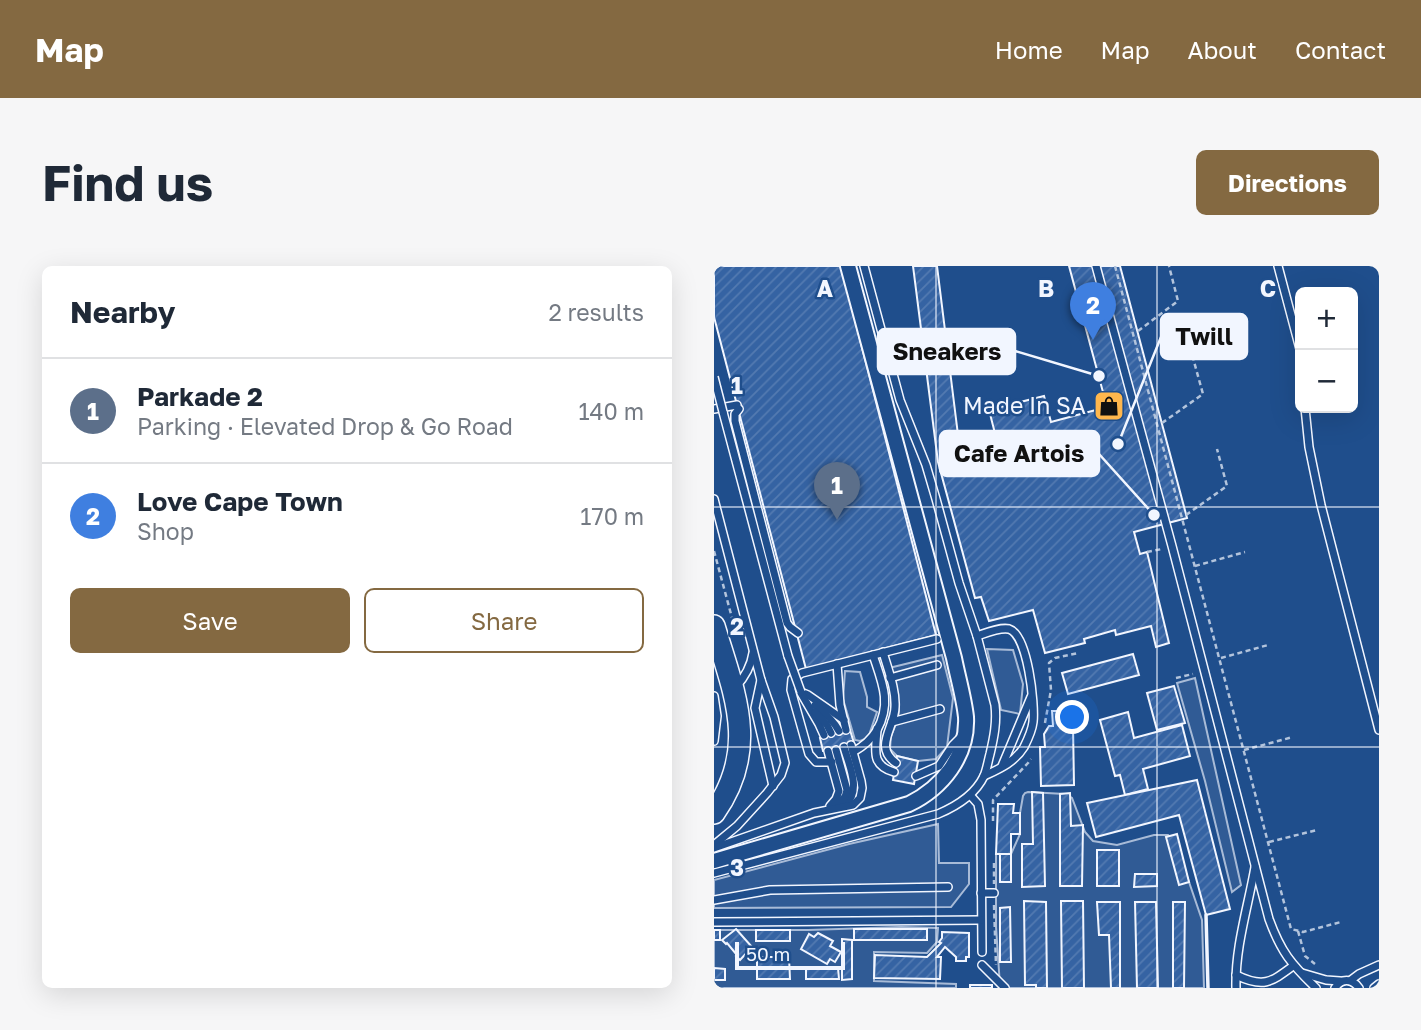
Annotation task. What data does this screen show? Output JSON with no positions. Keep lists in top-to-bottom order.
{
  "places": {
    "other": ["Sneakers", "Twill", "Cafe Artois"],
    "shop": ["Made In SA"]
  },
  "scale_bar": "50 m",
  "page": {
    "header": "Map",
    "nav": [
      "Home",
      "Map",
      "About",
      "Contact"
    ],
    "buttons": [
      "Directions",
      ["Save", "Share"]
    ],
    "title": "Find us",
    "heading": ["Nearby", "2 results"],
    "pins": ["2", "1"],
    "map_buttons": ["+", "−"],
    "list": [
      {
        "mark": "1",
        "name": "Parkade 2",
        "note": "Parking · Elevated Drop & Go Road",
        "value": "140 m"
      },
      {
        "mark": "2",
        "name": "Love Cape Town",
        "note": "Shop",
        "value": "170 m"
      }
    ],
    "scale": "50 m"
  },
  "grid": {
    "columns": ["A", "B", "C"],
    "rows": ["1", "2", "3"]
  }
}
